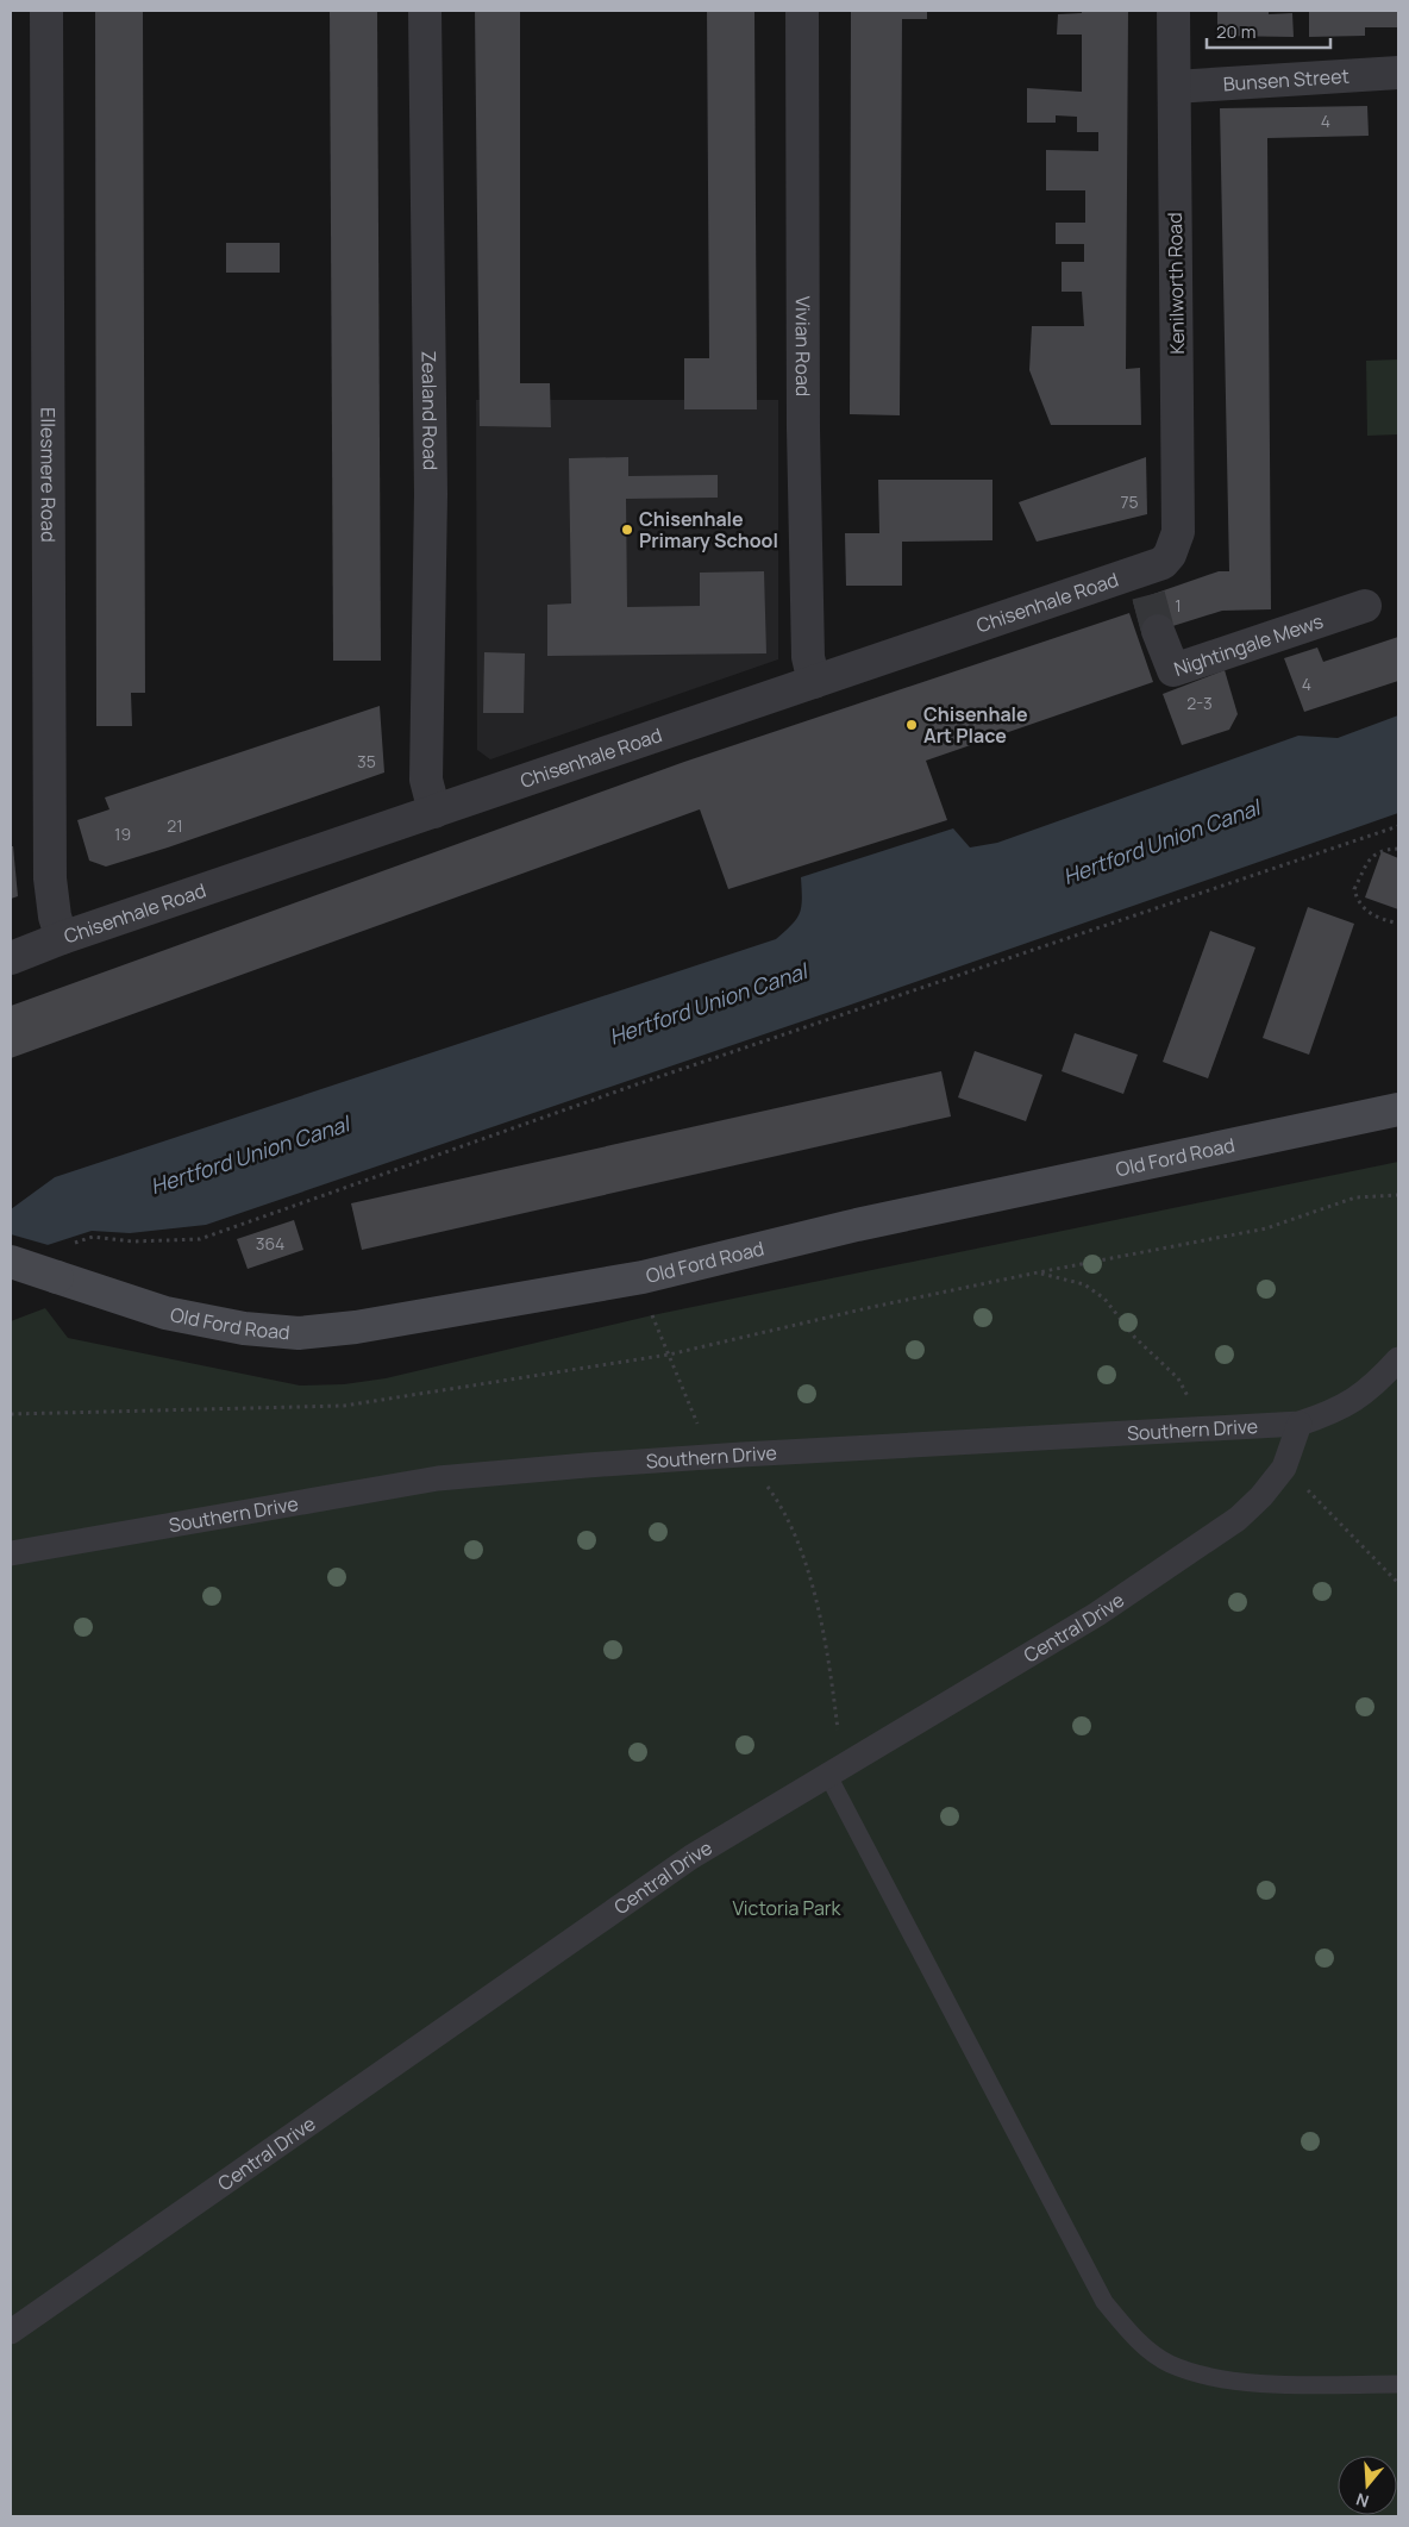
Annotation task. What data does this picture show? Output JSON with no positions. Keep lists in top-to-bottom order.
{
  "streets": {
    "main road": ["Old Ford Road"],
    "street": [
      "Bunsen Street",
      "Kenilworth Road",
      "Vivian Road",
      "Zealand Road",
      "Ellesmere Road",
      "Chisenhale Road",
      "Nightingale Mews",
      "Southern Drive",
      "Central Drive"
    ]
  },
  "crossings": [
    ["Bunsen Street", "Kenilworth Road"],
    ["Kenilworth Road", "Chisenhale Road"],
    ["Vivian Road", "Chisenhale Road"],
    ["Zealand Road", "Chisenhale Road"],
    ["Ellesmere Road", "Chisenhale Road"],
    ["Southern Drive", "Central Drive"]
  ],
  "water": ["Hertford Union Canal"],
  "parks": ["Victoria Park"],
  "places": ["Chisenhale Primary School", "Chisenhale Art Place"],
  "house_numbers": [
    "4",
    "75",
    "1",
    "4",
    "2-3",
    "35",
    "21",
    "19",
    "364"
  ],
  "scale_bar": "20 m",
  "north": "bottom"
}
